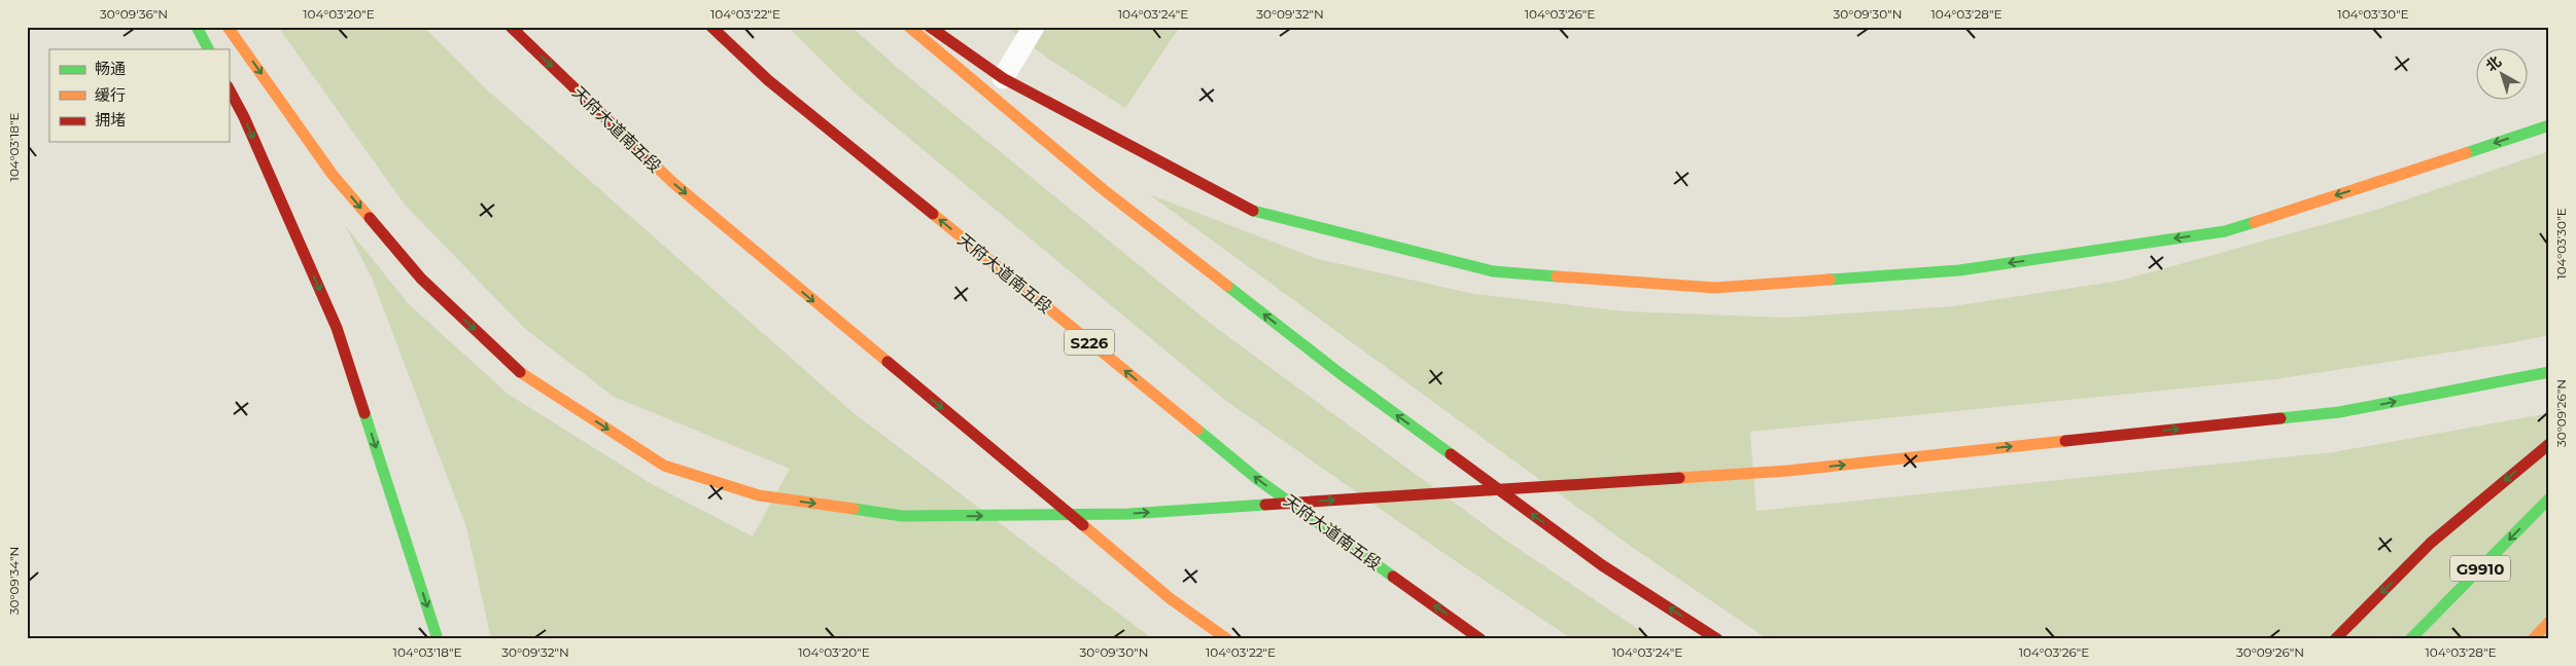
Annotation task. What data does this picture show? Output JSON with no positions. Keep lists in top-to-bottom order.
{
  "streets": {
    "main road": ["天府大道南五段", "S226", "G9910"]
  },
  "legend": ["畅通", "缓行", "拥堵"],
  "north": "top left",
  "coordinates": [
    "30°09'36\"N",
    "104°03'20\"E",
    "104°03'22\"E",
    "104°03'24\"E",
    "30°09'32\"N",
    "104°03'26\"E",
    "30°09'30\"N",
    "104°03'28\"E",
    "104°03'30\"E",
    "104°03'18\"E",
    "30°09'26\"N",
    "30°09'34\"N"
  ]
}
